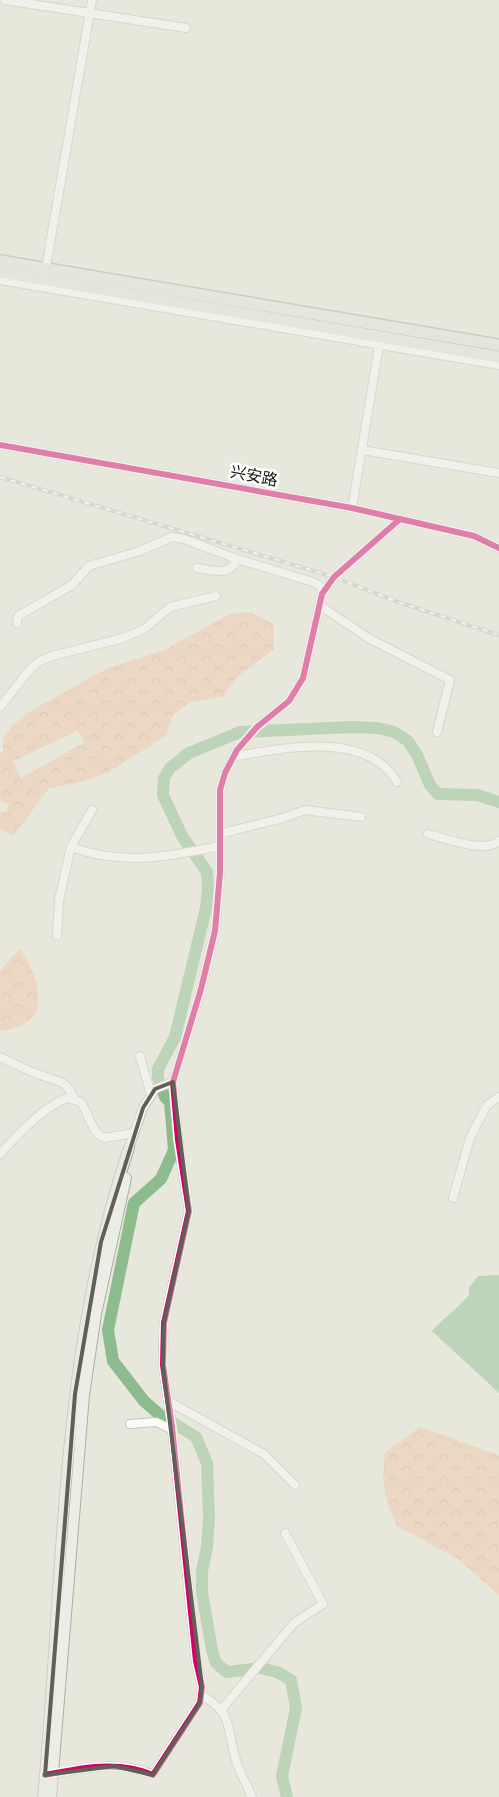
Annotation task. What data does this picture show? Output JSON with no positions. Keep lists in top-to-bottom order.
{
  "streets": {
    "street": ["兴安路"]
  }
}
